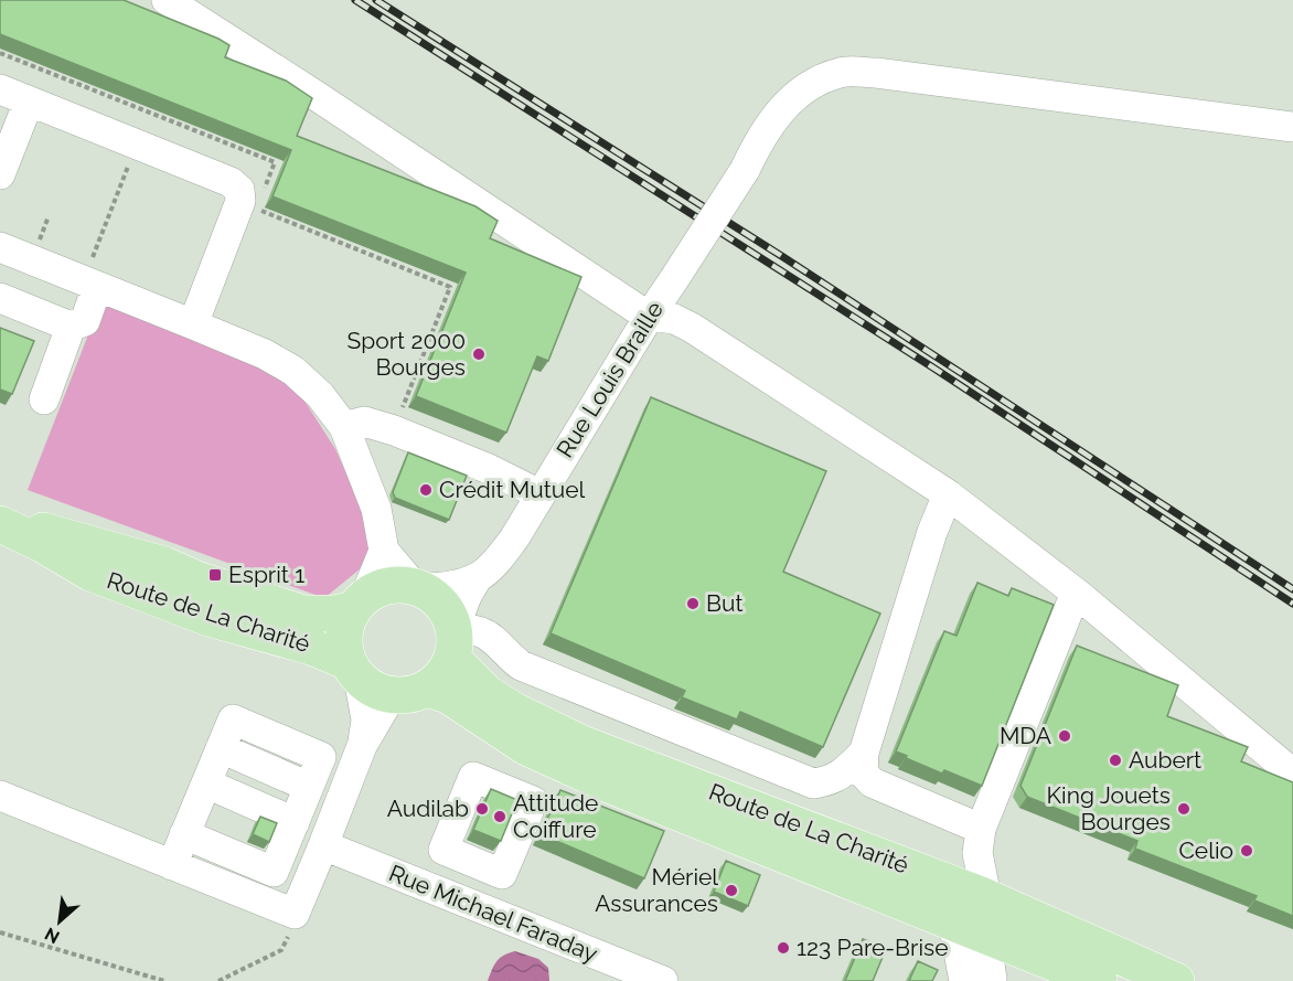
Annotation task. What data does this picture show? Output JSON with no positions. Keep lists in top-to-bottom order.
{
  "streets": {
    "main road": ["Route de La Charité"],
    "street": ["Rue Louis Braille", "Rue Michael Faraday"]
  },
  "crossings": [
    ["Rue Louis Braille", "Route de La Charité"]
  ],
  "places": {
    "other": [
      "Sport 2000 Bourges",
      "Crédit Mutuel",
      "But",
      "MDA",
      "Aubert",
      "Audilab",
      "King Jouets Bourges",
      "Attitude Coiffure",
      "Celio",
      "Mériel Assurances",
      "123 Pare-Brise"
    ],
    "transit": ["Esprit 1"]
  },
  "north": "bottom left"
}
